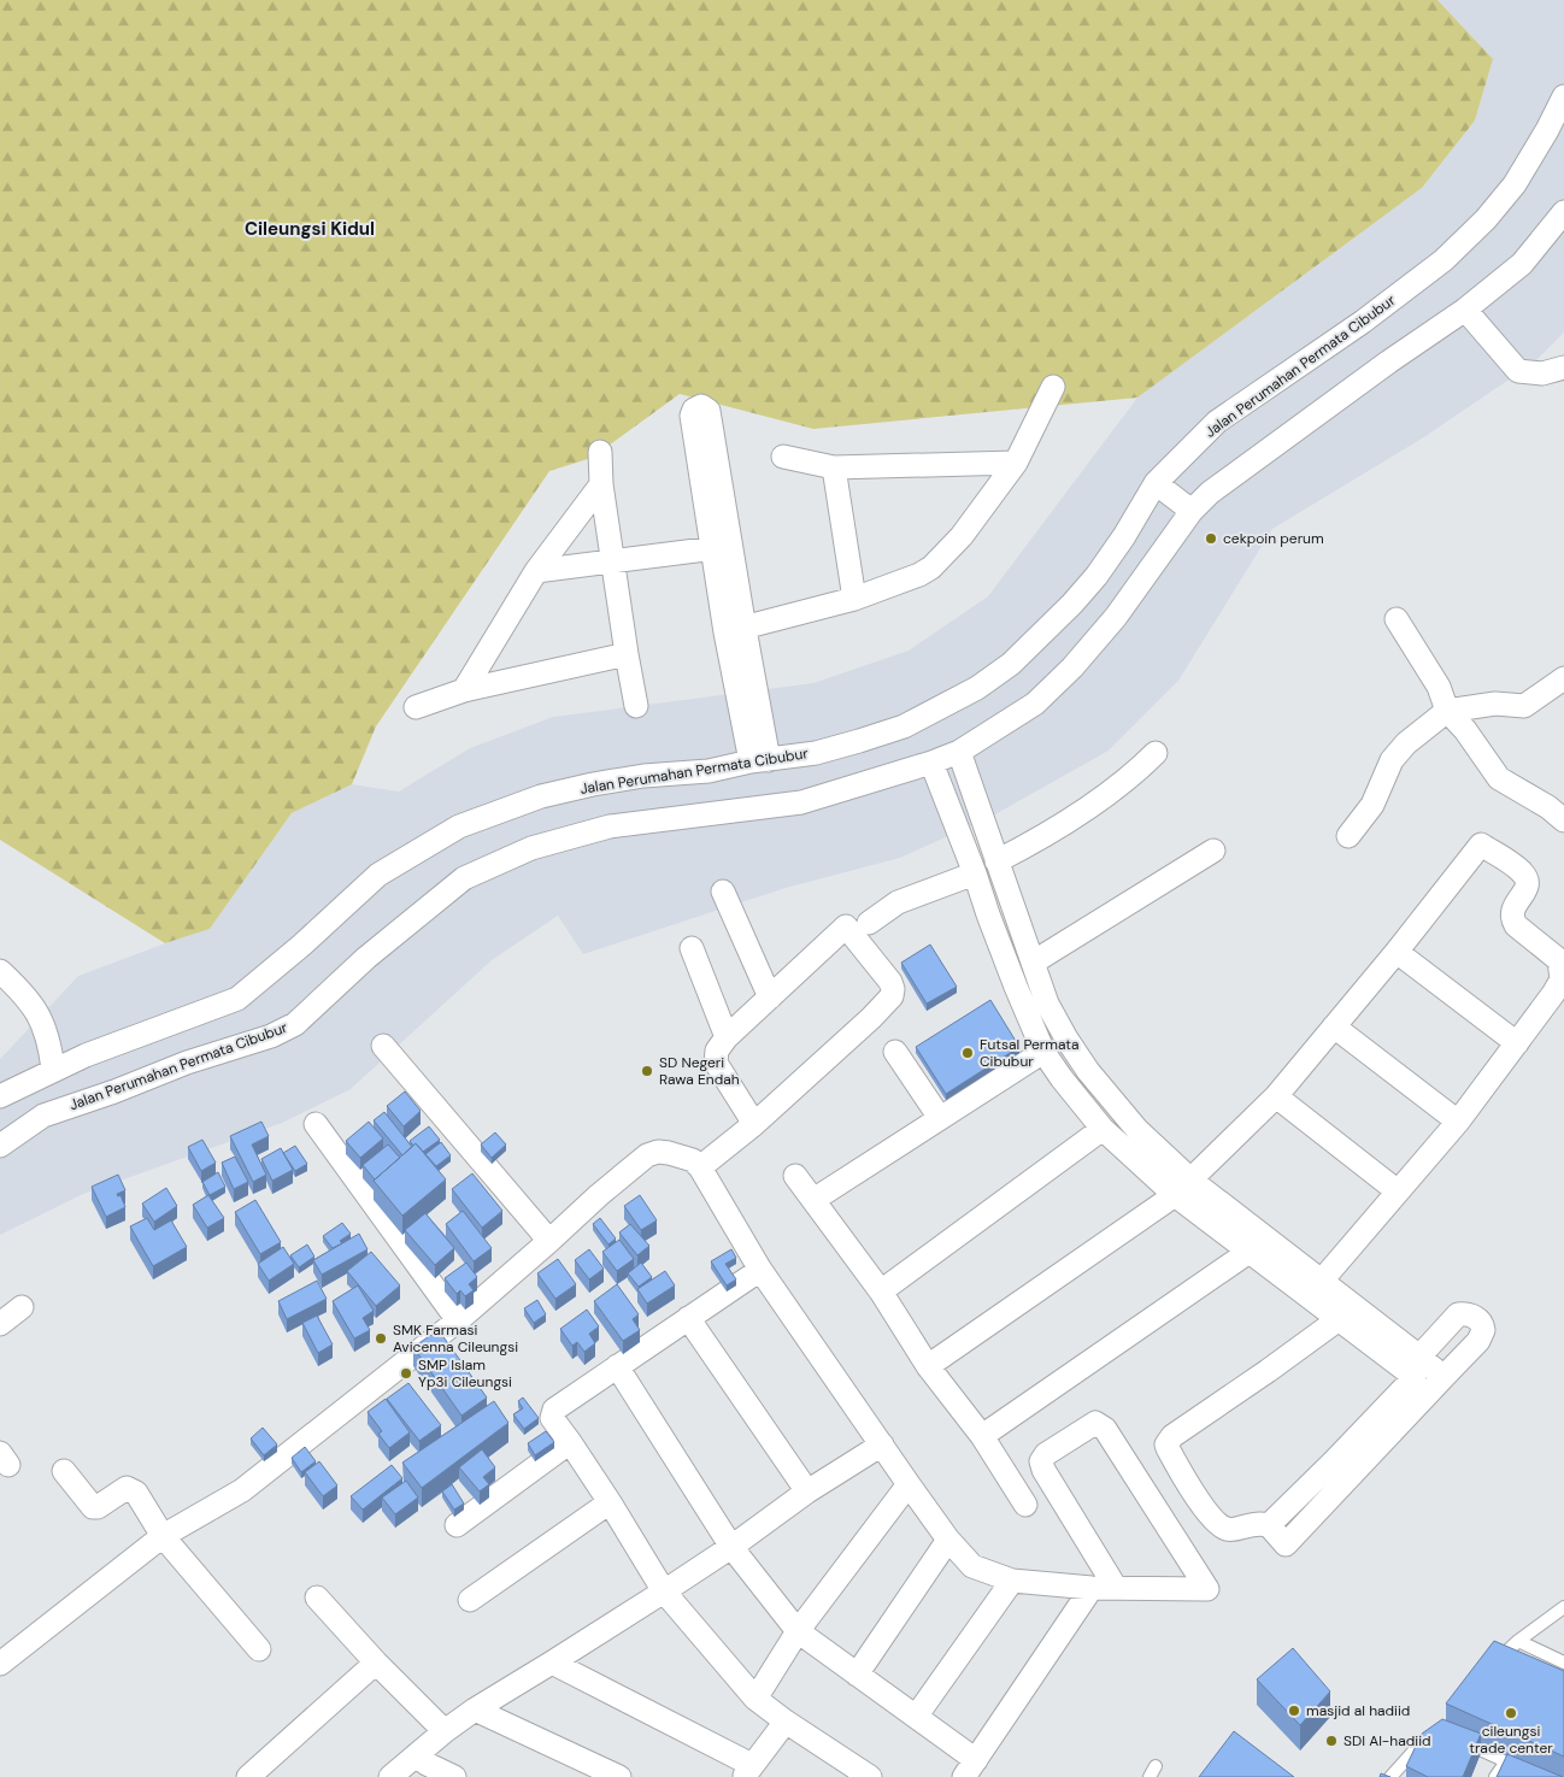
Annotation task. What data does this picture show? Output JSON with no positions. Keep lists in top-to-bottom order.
{
  "streets": {
    "street": ["Jalan Perumahan Permata Cibubur"]
  },
  "districts": ["Cileungsi Kidul"],
  "places": [
    "cekpoin perum",
    "Futsal Permata Cibubur",
    "SD Negeri Rawa Endah",
    "SMK Farmasi Avicenna Cileungsi",
    "SMP Islam Yp3i Cileungsi",
    "masjid al hadiid",
    "cileungsi trade center",
    "SDI Al-hadiid"
  ]
}
